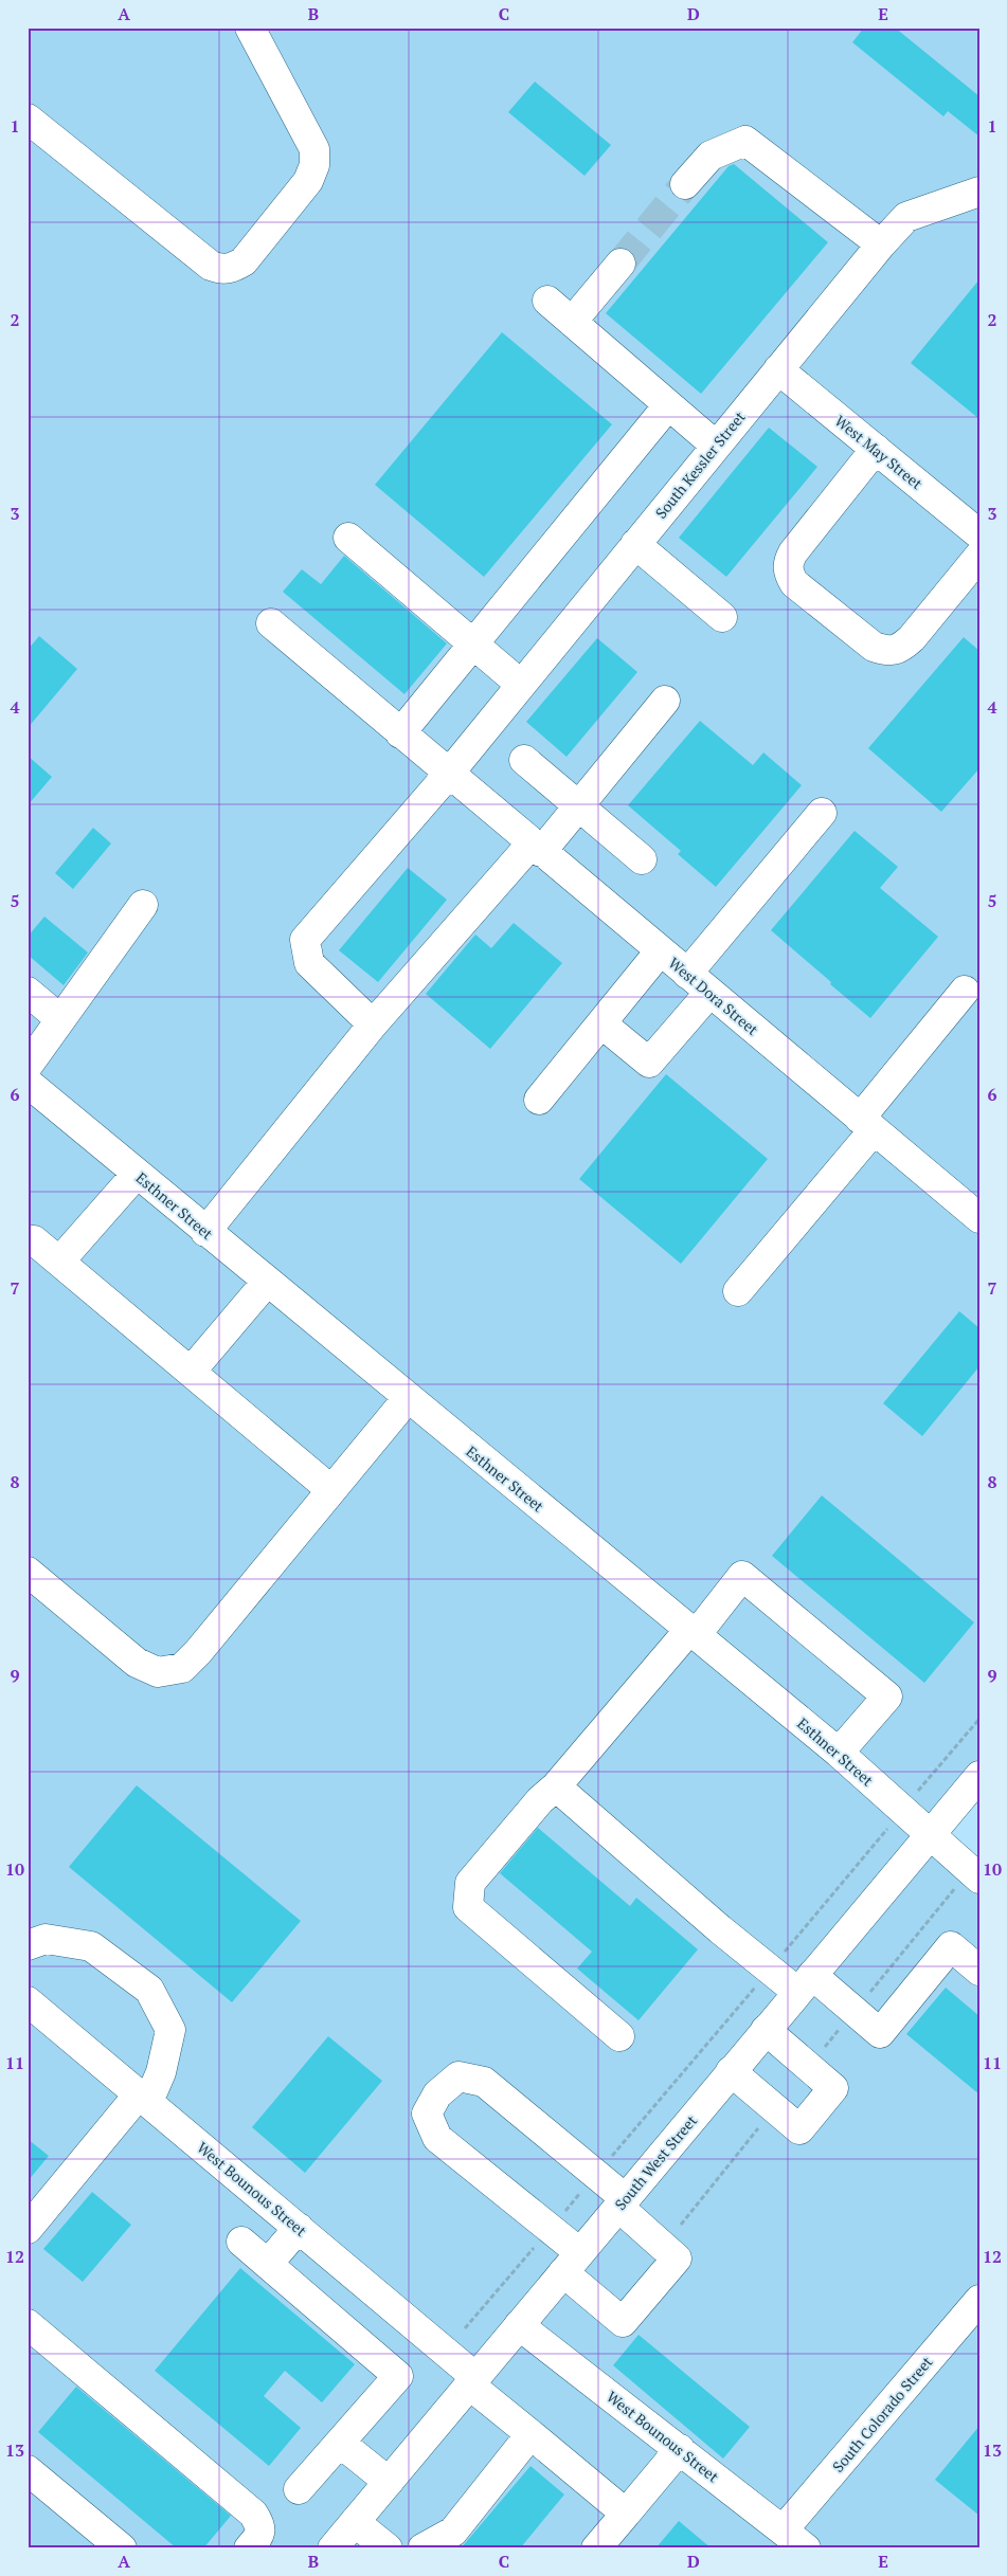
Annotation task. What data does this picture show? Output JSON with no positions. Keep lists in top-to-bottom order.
{
  "streets": {
    "street": [
      "West May Street",
      "South Kessler Street",
      "West Dora Street",
      "Esthner Street",
      "South West Street",
      "West Bounous Street",
      "South Colorado Street"
    ]
  },
  "crossings": [
    ["West May Street", "South Kessler Street"],
    ["South Kessler Street", "West Dora Street"],
    ["Esthner Street", "South West Street"],
    ["South West Street", "West Bounous Street"],
    ["West Bounous Street", "South Colorado Street"]
  ],
  "grid": {
    "columns": [
      "A",
      "B",
      "C",
      "D",
      "E"
    ],
    "rows": [
      "1",
      "2",
      "3",
      "4",
      "5",
      "6",
      "7",
      "8",
      "9",
      "10",
      "11",
      "12",
      "13"
    ]
  }
}
